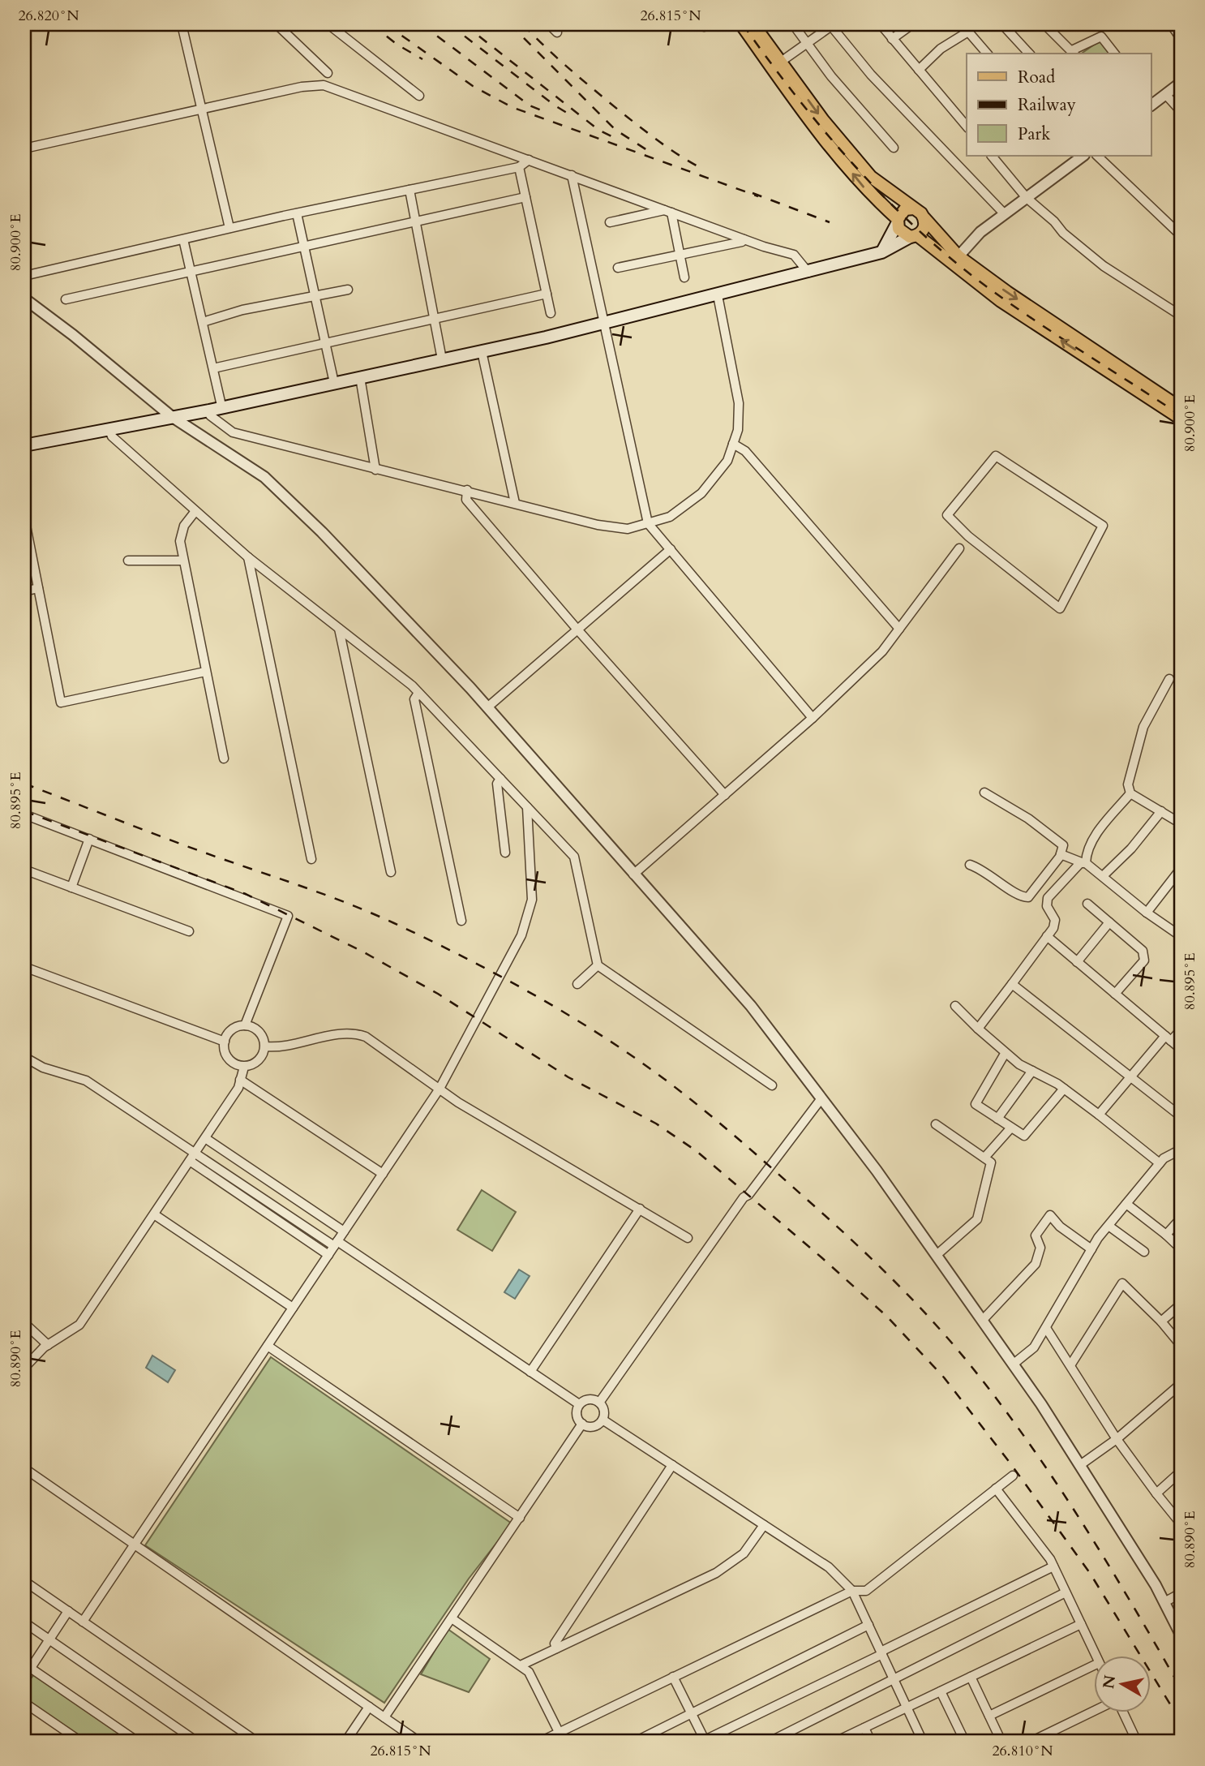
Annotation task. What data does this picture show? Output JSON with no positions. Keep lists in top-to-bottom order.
{
  "legend": ["Road", "Railway", "Park"],
  "north": "left",
  "coordinates": [
    "26.820°N",
    "26.815°N",
    "80.900°E",
    "80.895°E",
    "80.890°E",
    "26.810°N"
  ]
}
